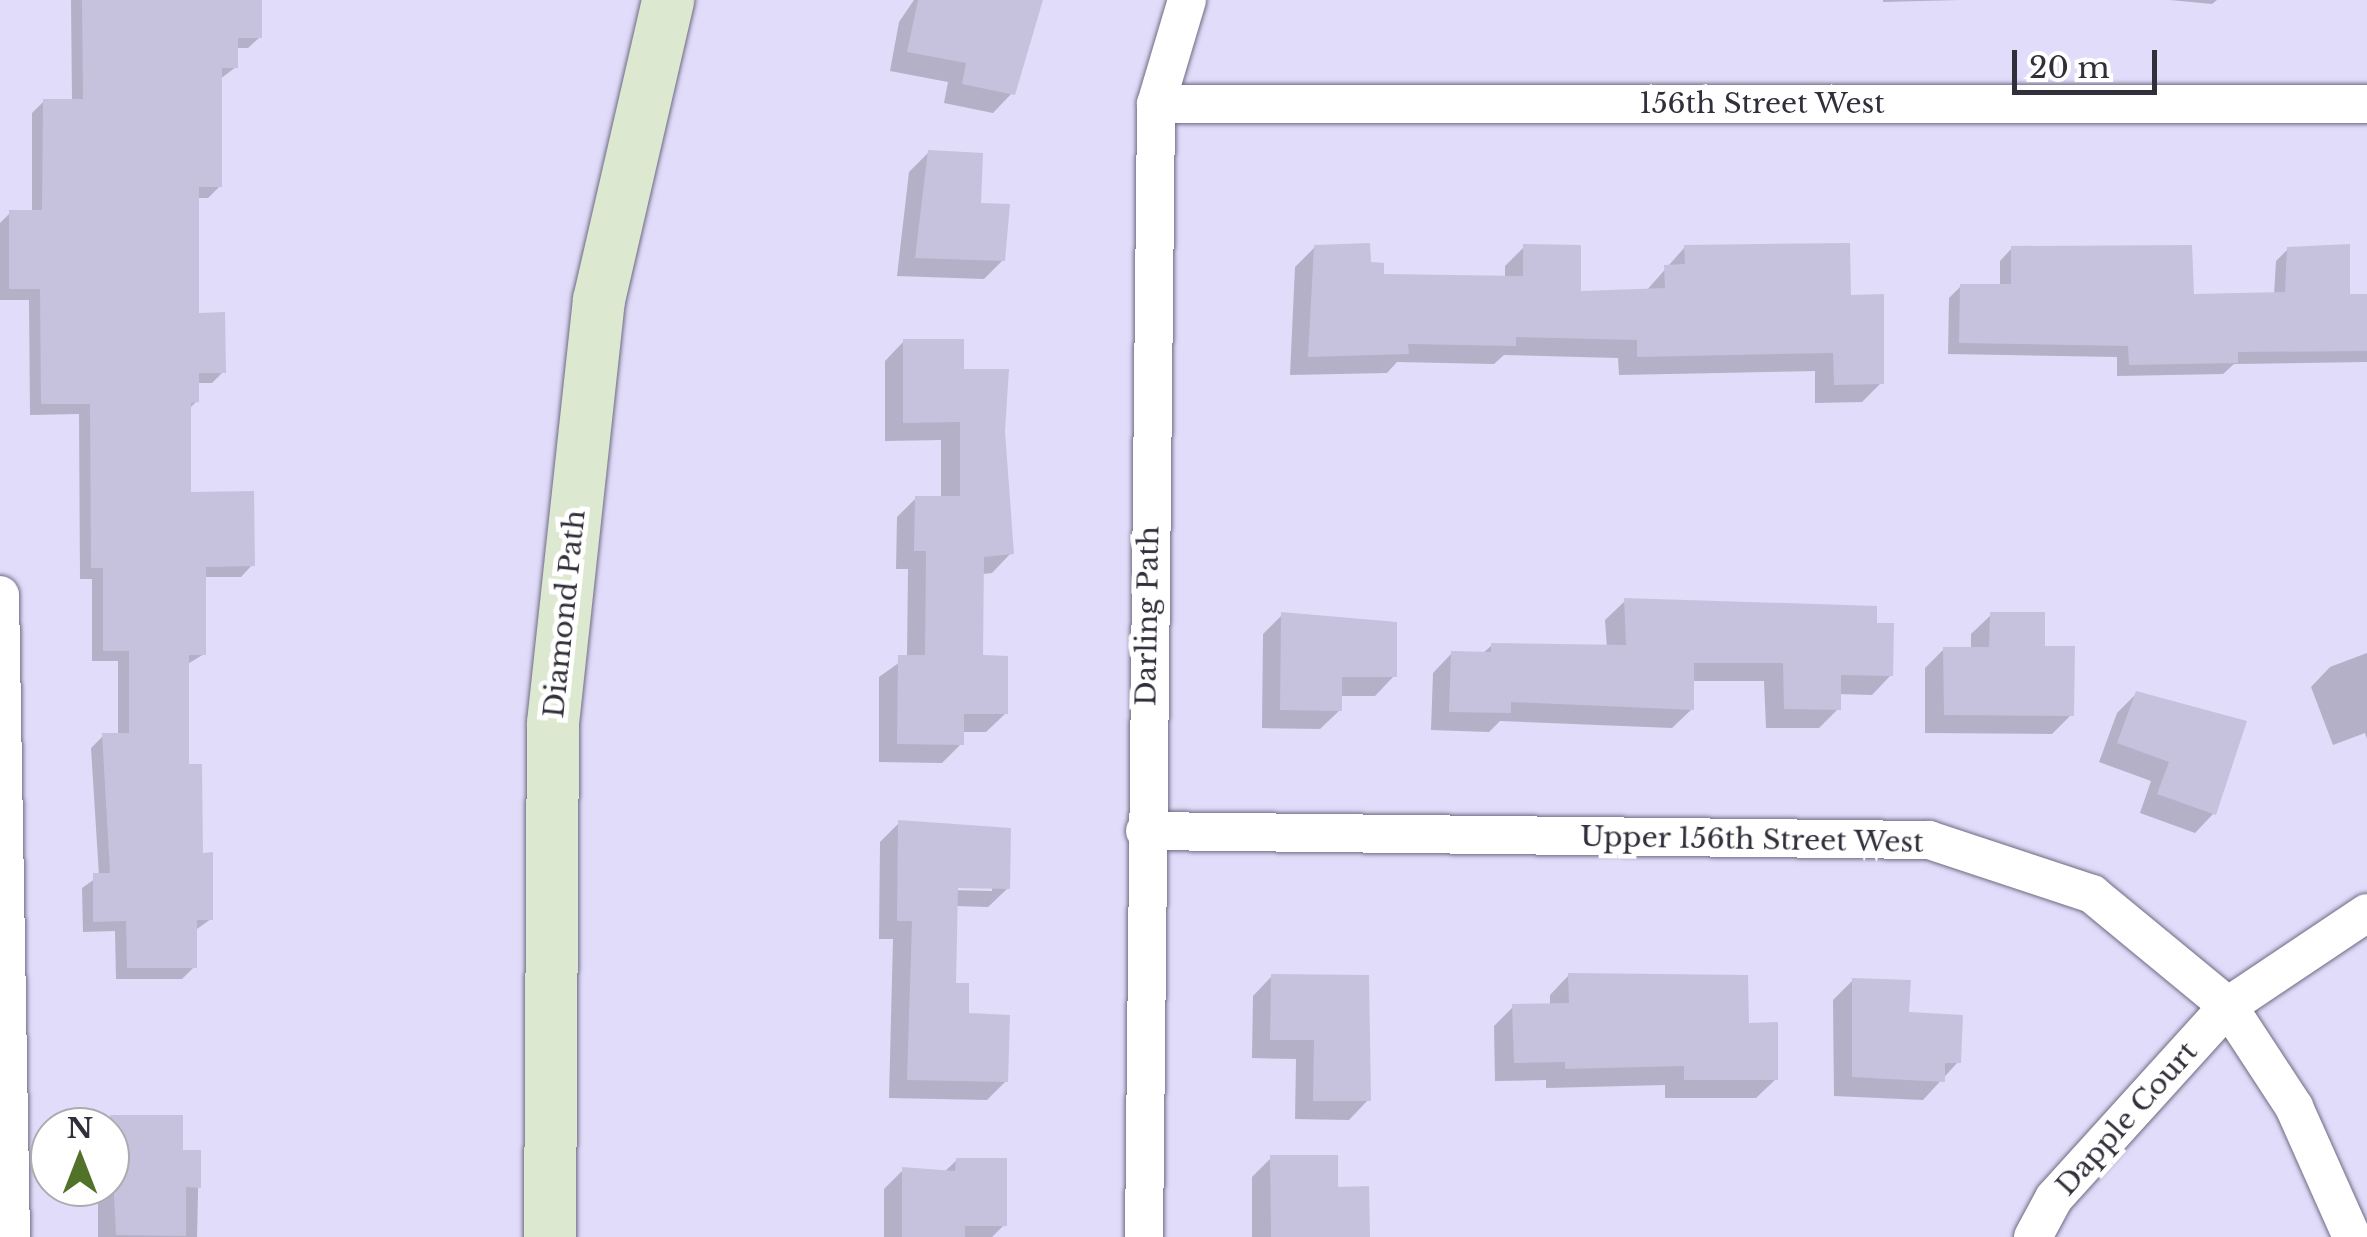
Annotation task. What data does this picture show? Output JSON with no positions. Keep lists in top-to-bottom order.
{
  "streets": {
    "street": [
      "156th Street West",
      "Diamond Path",
      "Darling Path",
      "Upper 156th Street West",
      "Dapple Court"
    ]
  },
  "crossings": [
    ["156th Street West", "Darling Path"],
    ["Darling Path", "Upper 156th Street West"],
    ["Upper 156th Street West", "Dapple Court"]
  ],
  "scale_bar": "20 m",
  "north": "top"
}
